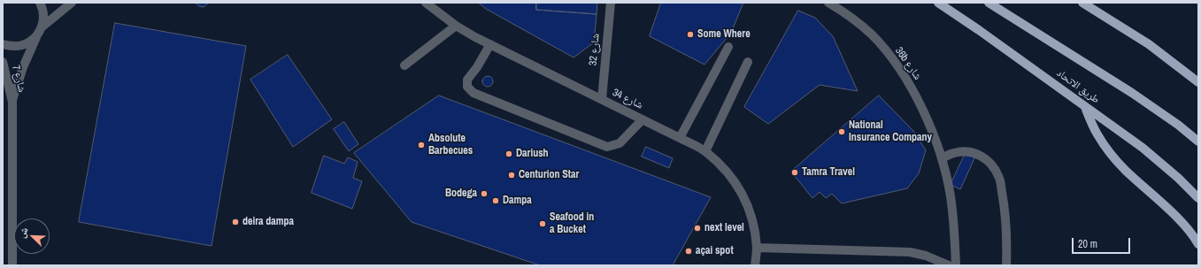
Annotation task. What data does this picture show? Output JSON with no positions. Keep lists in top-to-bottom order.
{
  "streets": {
    "main road": ["طريق الاتحاد"],
    "street": [
      "شارع 32",
      "36b شارع",
      "شارع 7",
      "شارع 34"
    ]
  },
  "crossings": [
    ["شارع 32", "شارع 34"]
  ],
  "places": [
    "Some Where",
    "National Insurance Company",
    "Absolute Barbecues",
    "Dariush",
    "Tamra Travel",
    "Centurion Star",
    "Bodega",
    "Dampa",
    "deira dampa",
    "Seafood in a Bucket",
    "next level",
    "açai spot"
  ],
  "scale_bar": "20 m",
  "north": "top left"
}
